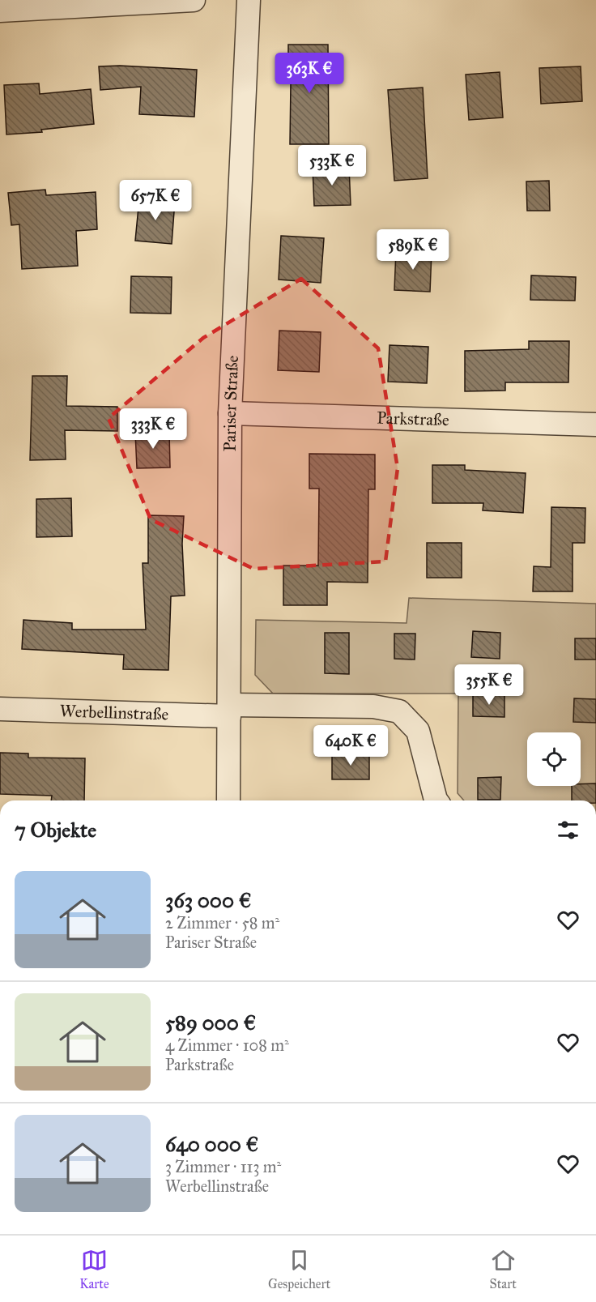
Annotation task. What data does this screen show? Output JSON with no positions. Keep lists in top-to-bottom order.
{
  "streets": {
    "street": ["Pariser Straße", "Parkstraße", "Werbellinstraße"]
  },
  "crossings": [
    ["Pariser Straße", "Parkstraße"],
    ["Pariser Straße", "Werbellinstraße"]
  ],
  "page": {
    "price": [
      "363K €",
      "533K €",
      "657K €",
      "589K €",
      "333K €",
      "355K €",
      "640K €"
    ],
    "heading": "7 Objekte",
    "list": [
      {
        "name": "363 000 €",
        "note": "2 Zimmer · 58 m² · Pariser Straße"
      },
      {
        "name": "589 000 €",
        "note": "4 Zimmer · 108 m² · Parkstraße"
      },
      {
        "name": "640 000 €",
        "note": "3 Zimmer · 113 m² · Werbellinstraße"
      }
    ],
    "tabs": ["Karte", "Gespeichert", "Start"]
  }
}
